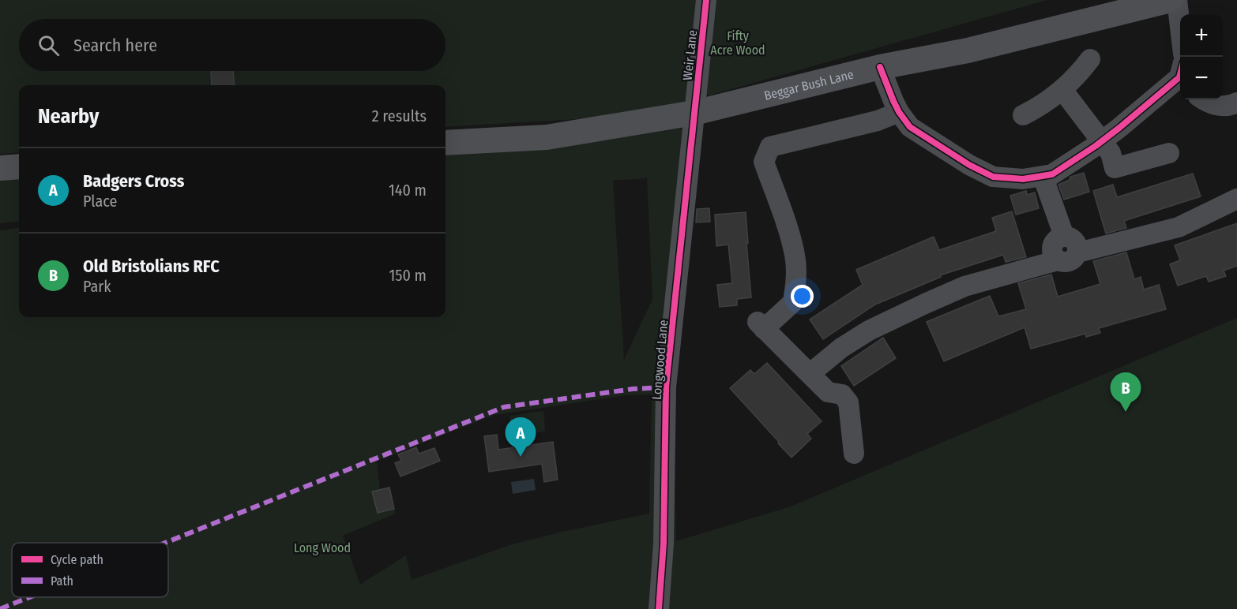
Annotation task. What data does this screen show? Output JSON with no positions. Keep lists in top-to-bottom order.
{
  "streets": {
    "main road": ["Beggar Bush Lane"],
    "street": ["Weir Lane", "Longwood Lane"]
  },
  "crossings": [
    ["Weir Lane", "Beggar Bush Lane"],
    ["Weir Lane", "Longwood Lane"],
    ["Beggar Bush Lane", "Longwood Lane"]
  ],
  "parks": ["Fifty Acre Wood", "Long Wood"],
  "legend": ["Cycle path", "Path"],
  "page": {
    "map_buttons": ["+", "−"],
    "search": "Search here",
    "heading": ["Nearby", "2 results"],
    "list": [
      {
        "mark": "A",
        "name": "Badgers Cross",
        "note": "Place",
        "value": "140 m"
      },
      {
        "mark": "B",
        "name": "Old Bristolians RFC",
        "note": "Park",
        "value": "150 m"
      }
    ],
    "pins": ["B", "A"]
  }
}
